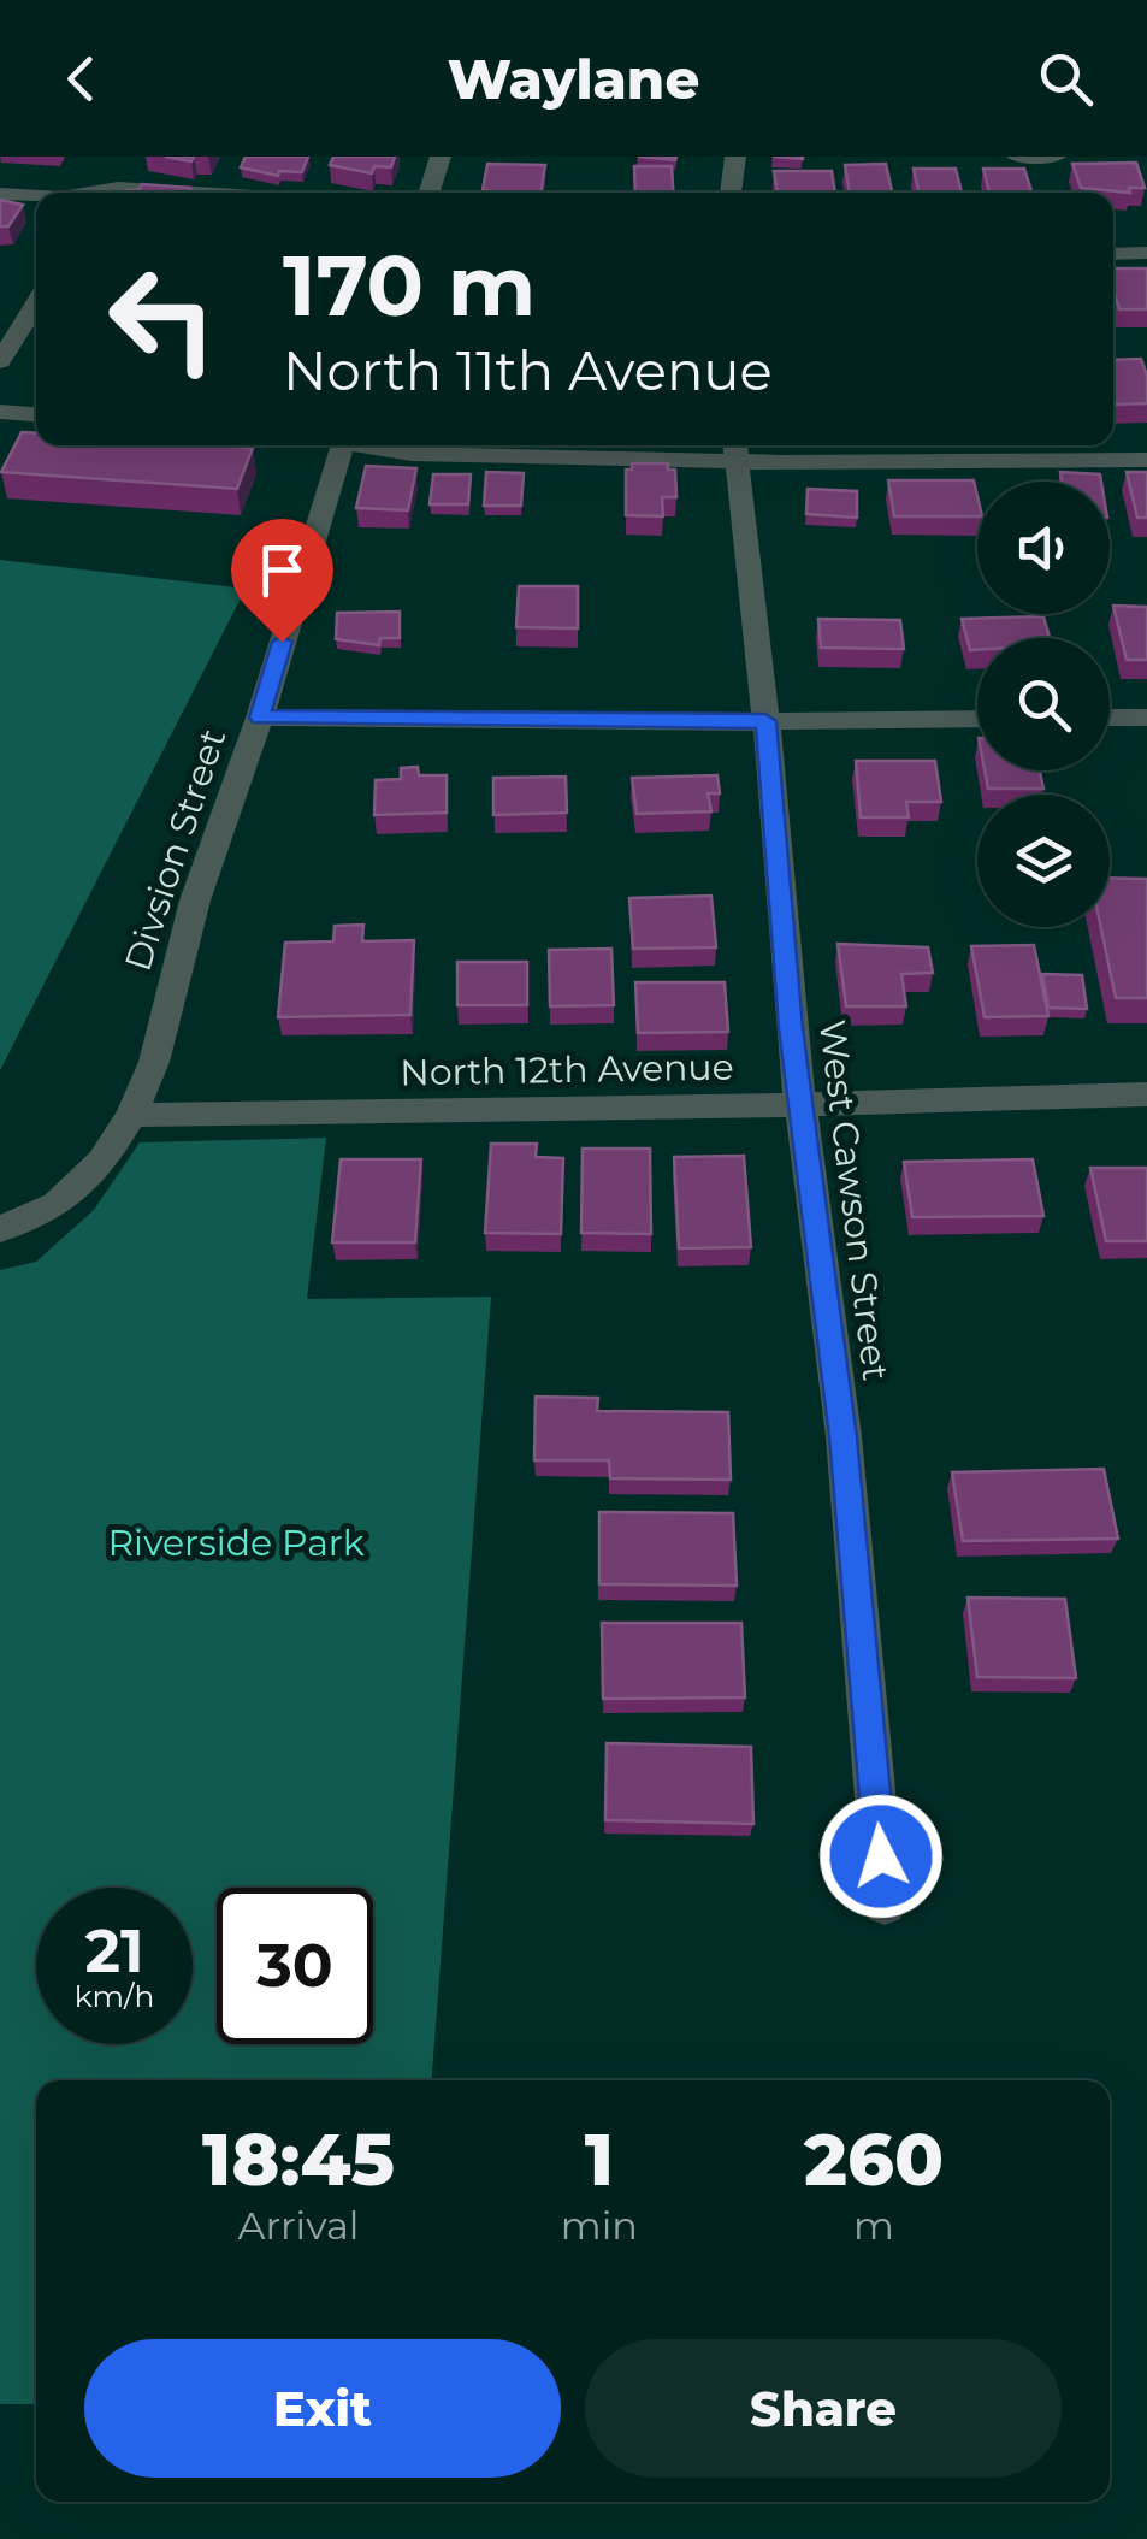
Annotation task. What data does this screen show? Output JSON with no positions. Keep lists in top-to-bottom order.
{
  "streets": {
    "street": ["Divsion Street", "North 12th Avenue", "West Cawson Street"]
  },
  "crossings": [
    ["Divsion Street", "North 12th Avenue"],
    ["North 12th Avenue", "West Cawson Street"]
  ],
  "parks": ["Riverside Park"],
  "page": {
    "header": "Waylane",
    "turn": ["170 m", "North 11th Avenue"],
    "speed": "21 km/h",
    "limit": "30",
    "eta": [
      "18:45",
      "Arrival",
      "1",
      "min",
      "260",
      "m"
    ],
    "buttons": ["Exit", "Share"]
  }
}
